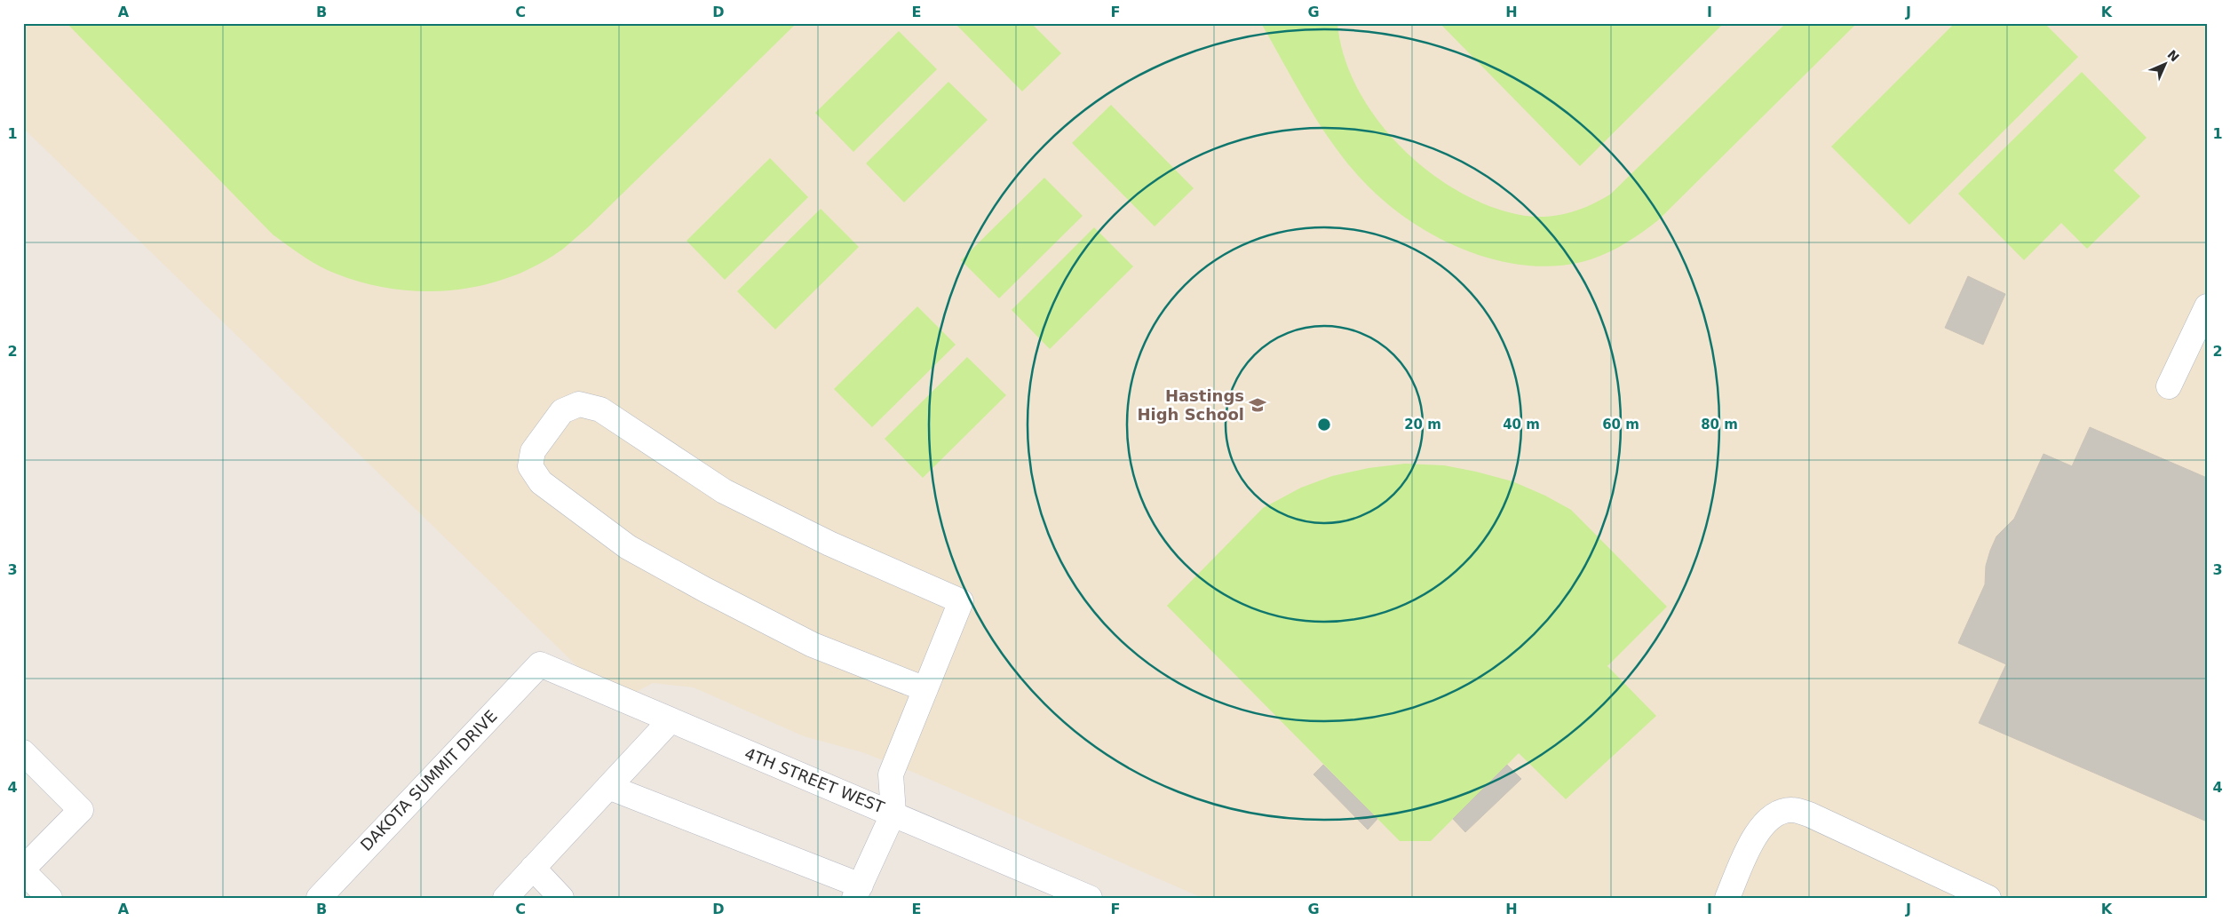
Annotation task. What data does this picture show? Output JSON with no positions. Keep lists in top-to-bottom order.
{
  "streets": {
    "street": ["DAKOTA SUMMIT DRIVE", "4TH STREET WEST"]
  },
  "crossings": [
    ["DAKOTA SUMMIT DRIVE", "4TH STREET WEST"]
  ],
  "places": {
    "school or university": ["Hastings High School"]
  },
  "north": "top right",
  "grid": {
    "columns": [
      "A",
      "B",
      "C",
      "D",
      "E",
      "F",
      "G",
      "H",
      "I",
      "J",
      "K"
    ],
    "rows": [
      "1",
      "2",
      "3",
      "4"
    ]
  },
  "rings": [
    "20 m",
    "40 m",
    "60 m",
    "80 m"
  ]
}
